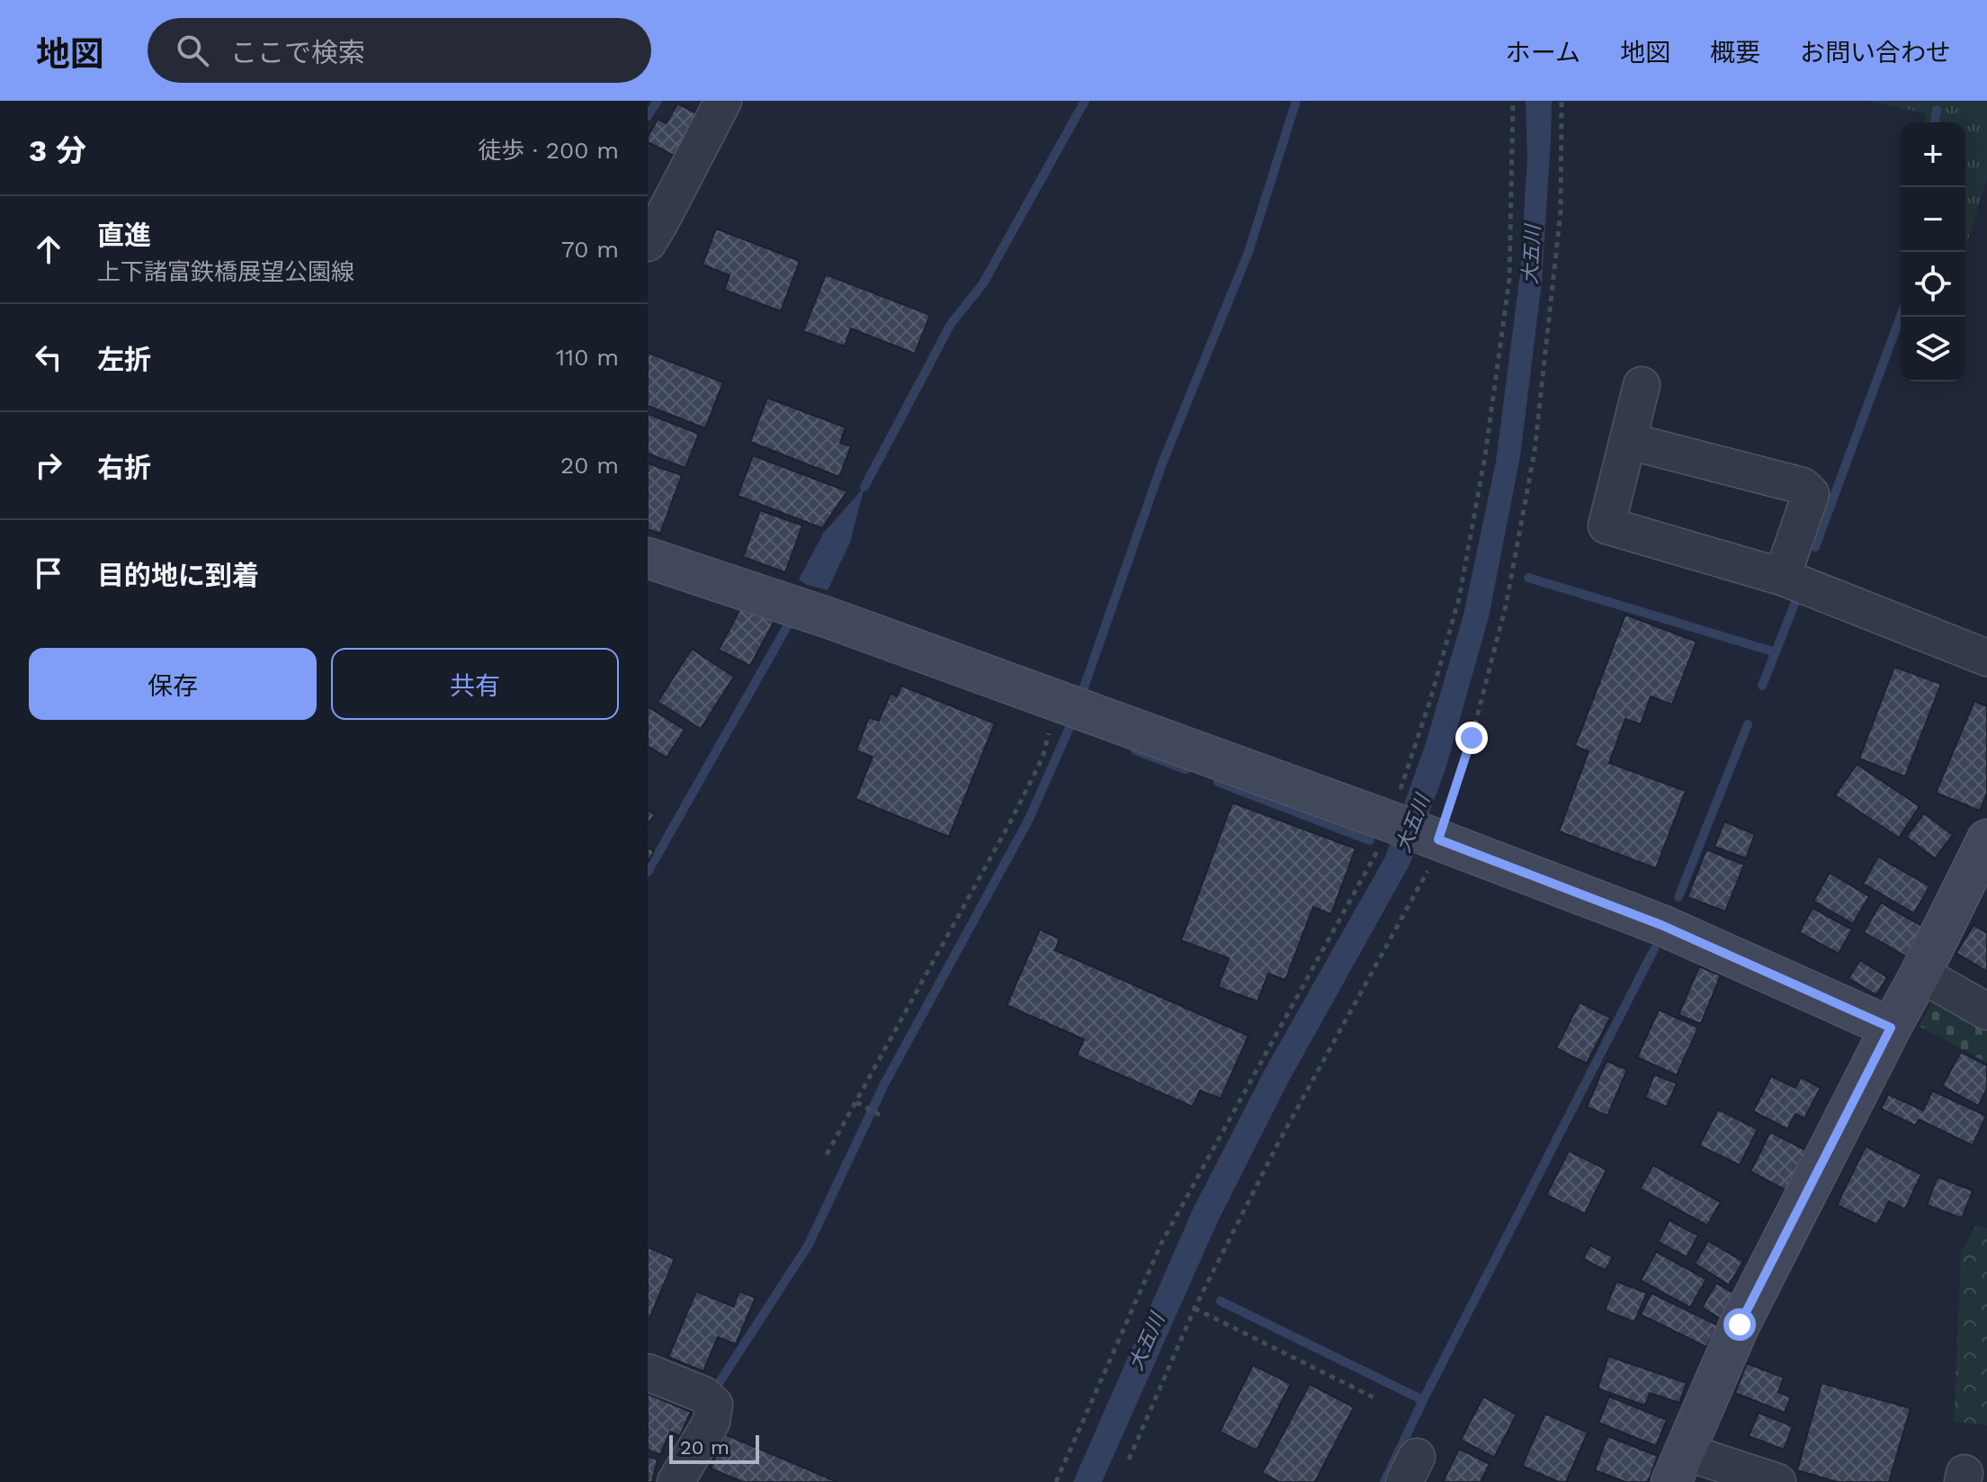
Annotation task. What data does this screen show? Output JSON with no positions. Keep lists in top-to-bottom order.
{
  "water": ["大五川"],
  "scale_bar": "20 m",
  "page": {
    "header": "地図",
    "search": "ここで検索",
    "nav": [
      "ホーム",
      "地図",
      "概要",
      "お問い合わせ"
    ],
    "heading": ["3 分", "徒歩 · 200 m"],
    "map_buttons": ["+", "−"],
    "list": [
      ["直進", "上下諸富鉄橋展望公園線", "70 m"],
      ["左折", "110 m"],
      ["右折", "20 m"],
      "目的地に到着"
    ],
    "buttons": ["保存", "共有"],
    "scale": "20 m"
  }
}
